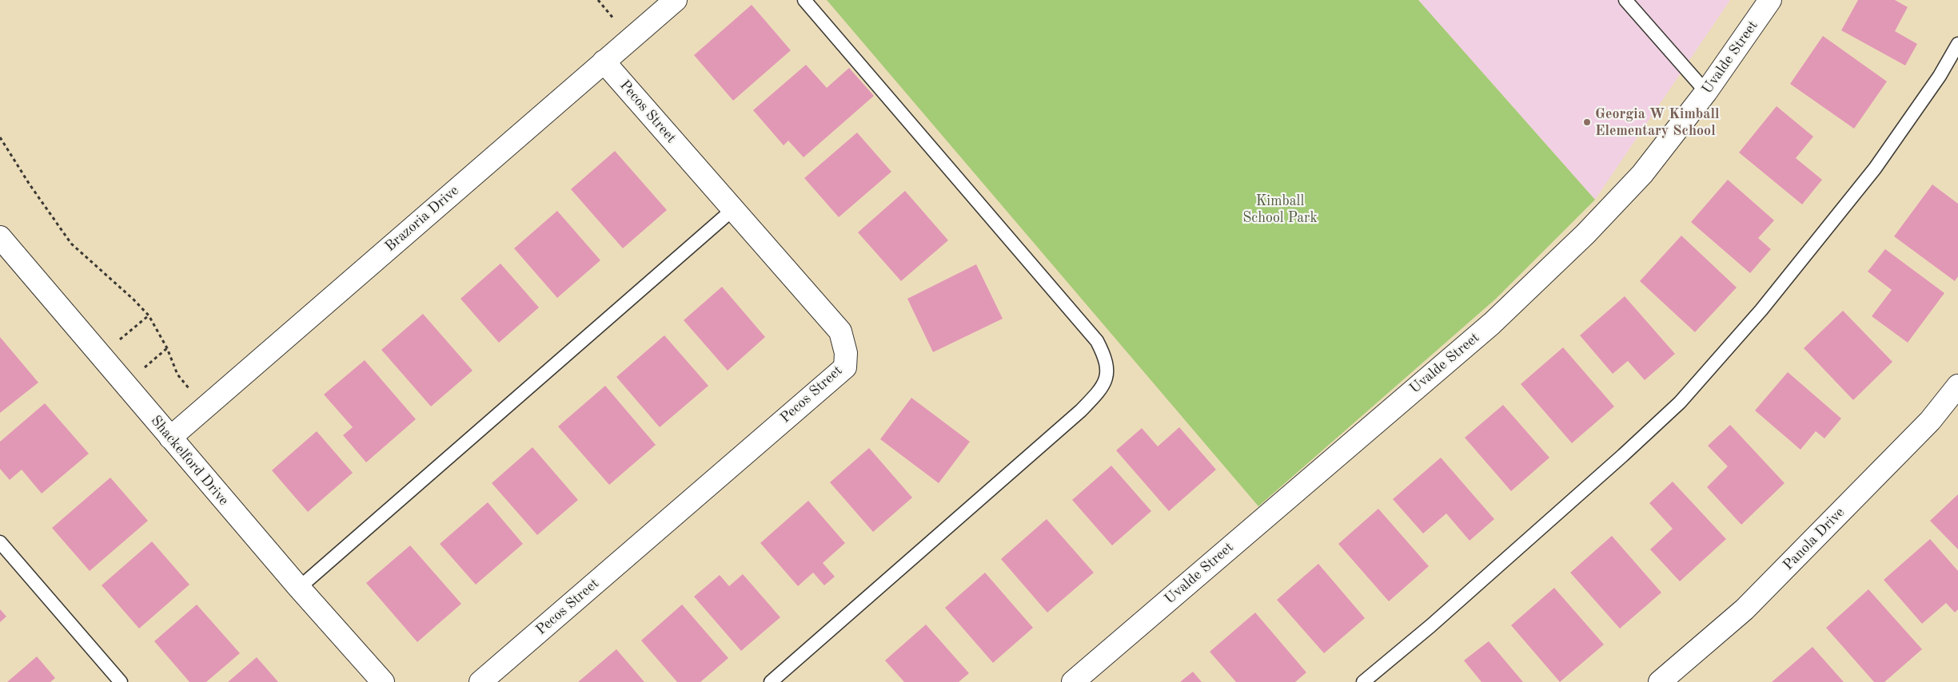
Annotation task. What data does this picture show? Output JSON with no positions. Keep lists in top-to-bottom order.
{
  "streets": {
    "street": [
      "Uvalde Street",
      "Pecos Street",
      "Brazoria Drive",
      "Shackelford Drive",
      "Panola Drive"
    ]
  },
  "crossings": [
    ["Pecos Street", "Brazoria Drive"],
    ["Brazoria Drive", "Shackelford Drive"]
  ],
  "parks": ["Kimball School Park"],
  "places": ["Georgia W Kimball Elementary School"]
}
